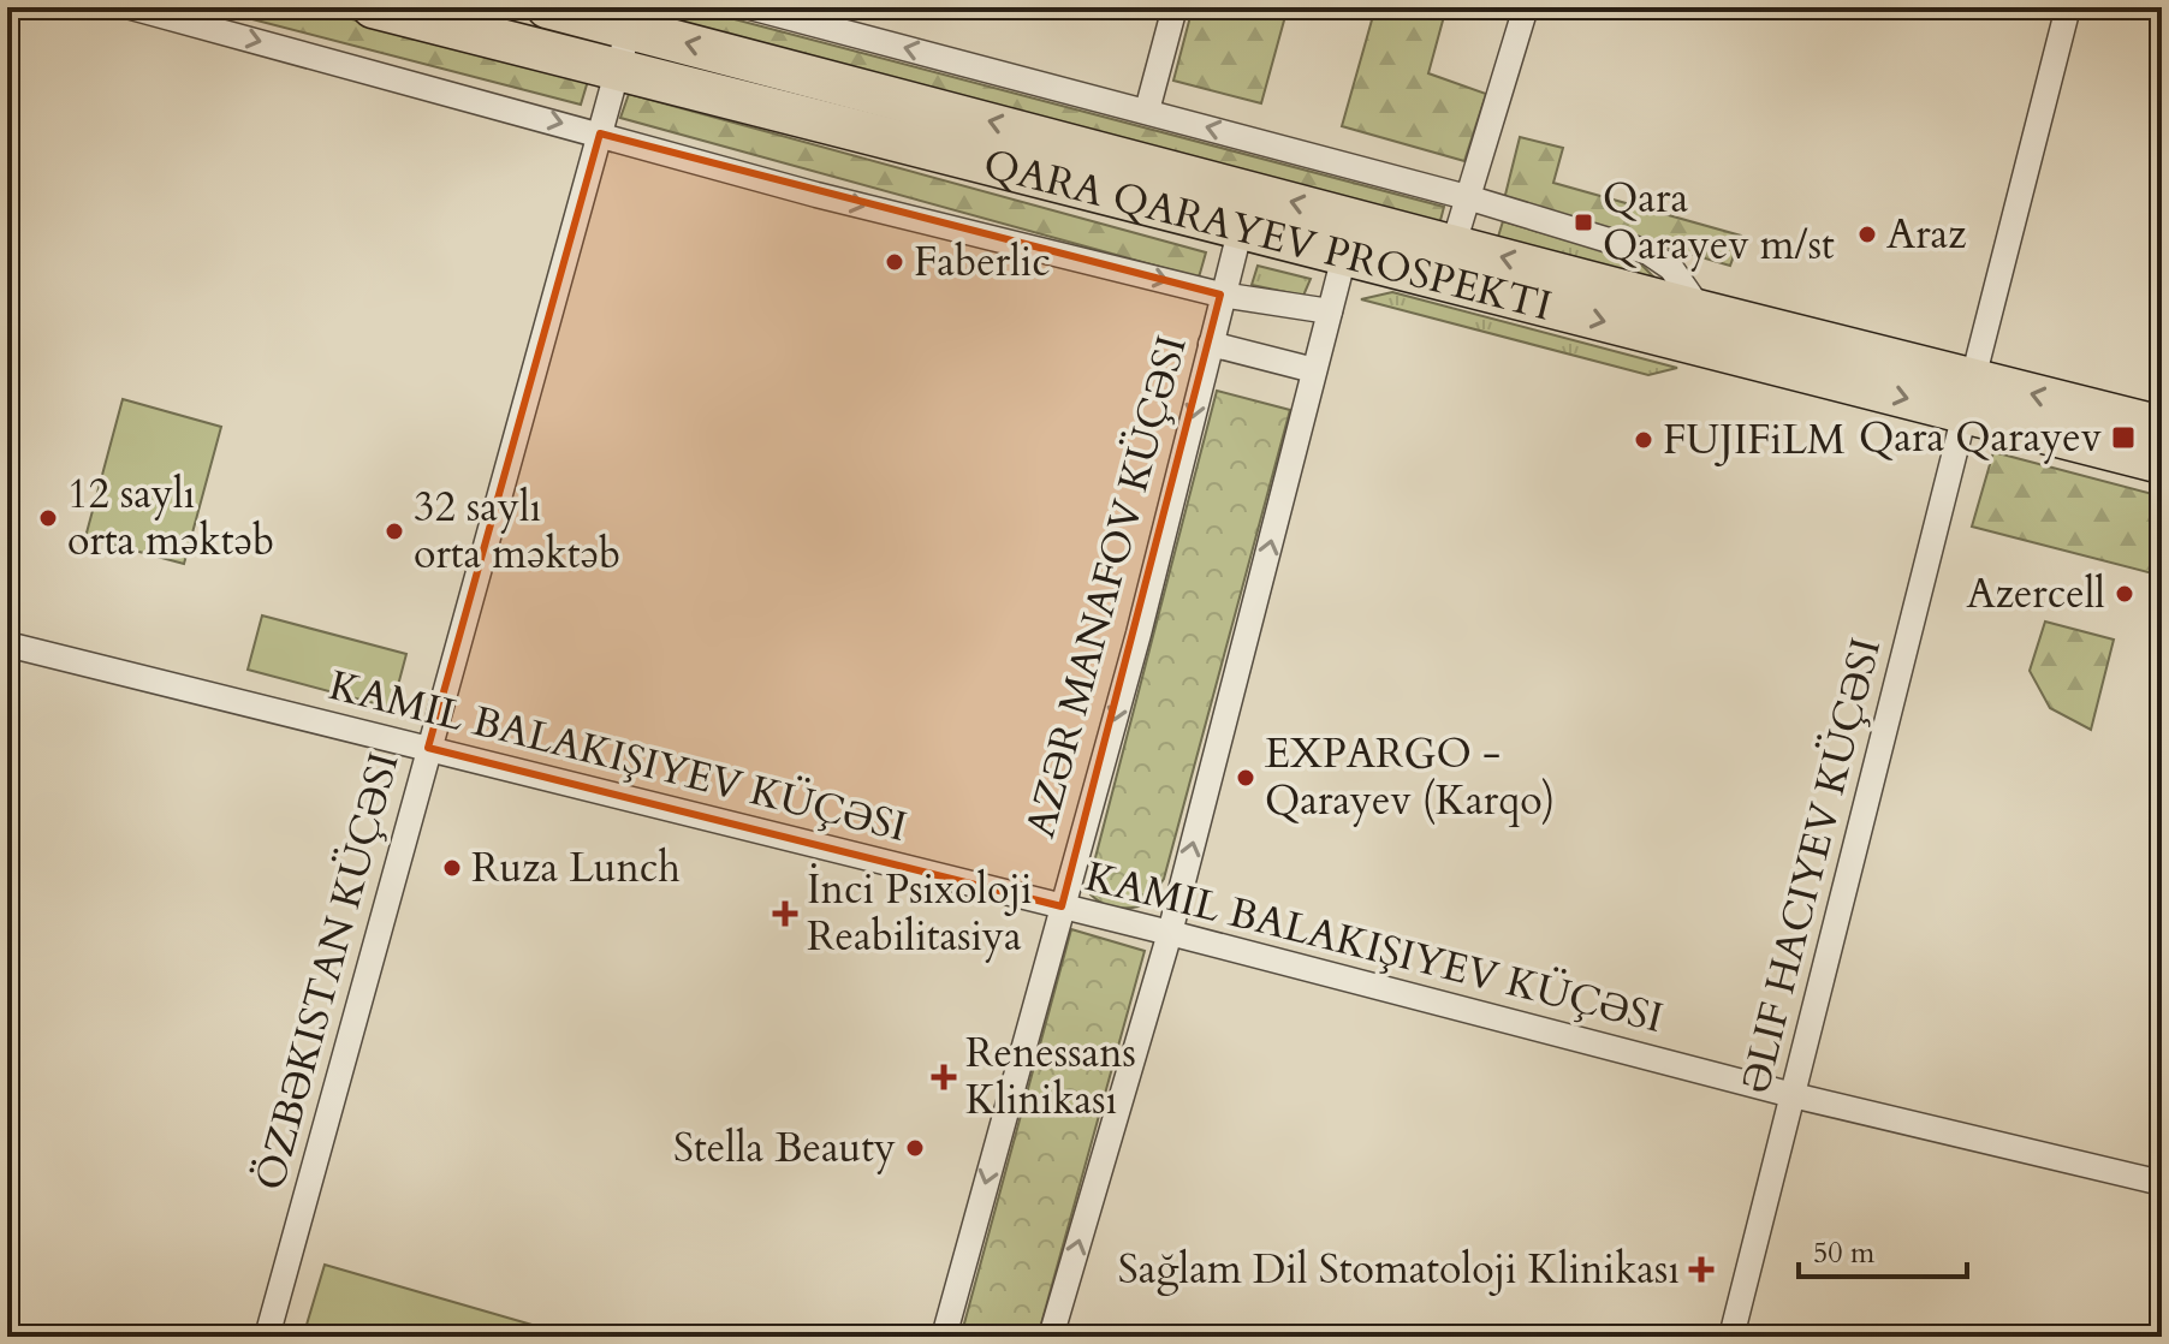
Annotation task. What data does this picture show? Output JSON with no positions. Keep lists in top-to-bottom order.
{
  "streets": {
    "main road": ["QARA QARAYEV PROSPEKTI"],
    "street": ["AZƏR MANAFOV KÜÇƏSI", "KAMIL BALAKIŞIYEV KÜÇƏSI", "ÖZBƏKISTAN KÜÇƏSI"]
  },
  "crossings": [
    ["QARA QARAYEV PROSPEKTI", "AZƏR MANAFOV KÜÇƏSI"],
    ["QARA QARAYEV PROSPEKTI", "ÖZBƏKISTAN KÜÇƏSI"],
    ["AZƏR MANAFOV KÜÇƏSI", "KAMIL BALAKIŞIYEV KÜÇƏSI"],
    ["KAMIL BALAKIŞIYEV KÜÇƏSI", "ÖZBƏKISTAN KÜÇƏSI"]
  ],
  "places": {
    "transit": ["Qara Qarayev m/st", "Qara Qarayev"],
    "other": [
      "Araz",
      "Faberlic",
      "FUJIFiLM",
      "12 saylı orta məktəb",
      "32 saylı orta məktəb",
      "Azercell",
      "EXPARGO - Qarayev (Karqo)",
      "Ruza Lunch",
      "Stella Beauty"
    ],
    "health": ["İnci Psixoloji Reabilitasiya", "Renessans Klinikası", "Sağlam Dil Stomatoloji Klinikası"]
  },
  "scale_bar": "50 m"
}
